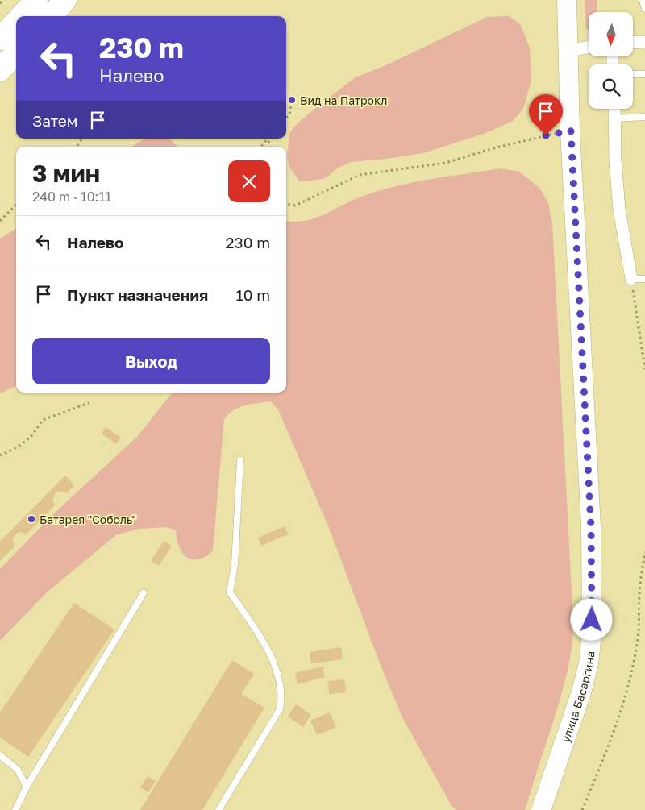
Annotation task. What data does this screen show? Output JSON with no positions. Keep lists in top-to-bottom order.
{
  "streets": {
    "main road": ["улица Басаргина"]
  },
  "places": ["Вид на Патрокл", "Батарея \"Соболь\""],
  "north": "bottom",
  "page": {
    "turn": ["230 m", "Налево"],
    "then": "Затем",
    "heading": ["3 мин", "240 m · 10:11"],
    "list": [
      {
        "name": "Налево",
        "value": "230 m"
      },
      {
        "name": "Пункт назначения",
        "value": "10 m"
      }
    ],
    "buttons": "Выход"
  }
}
